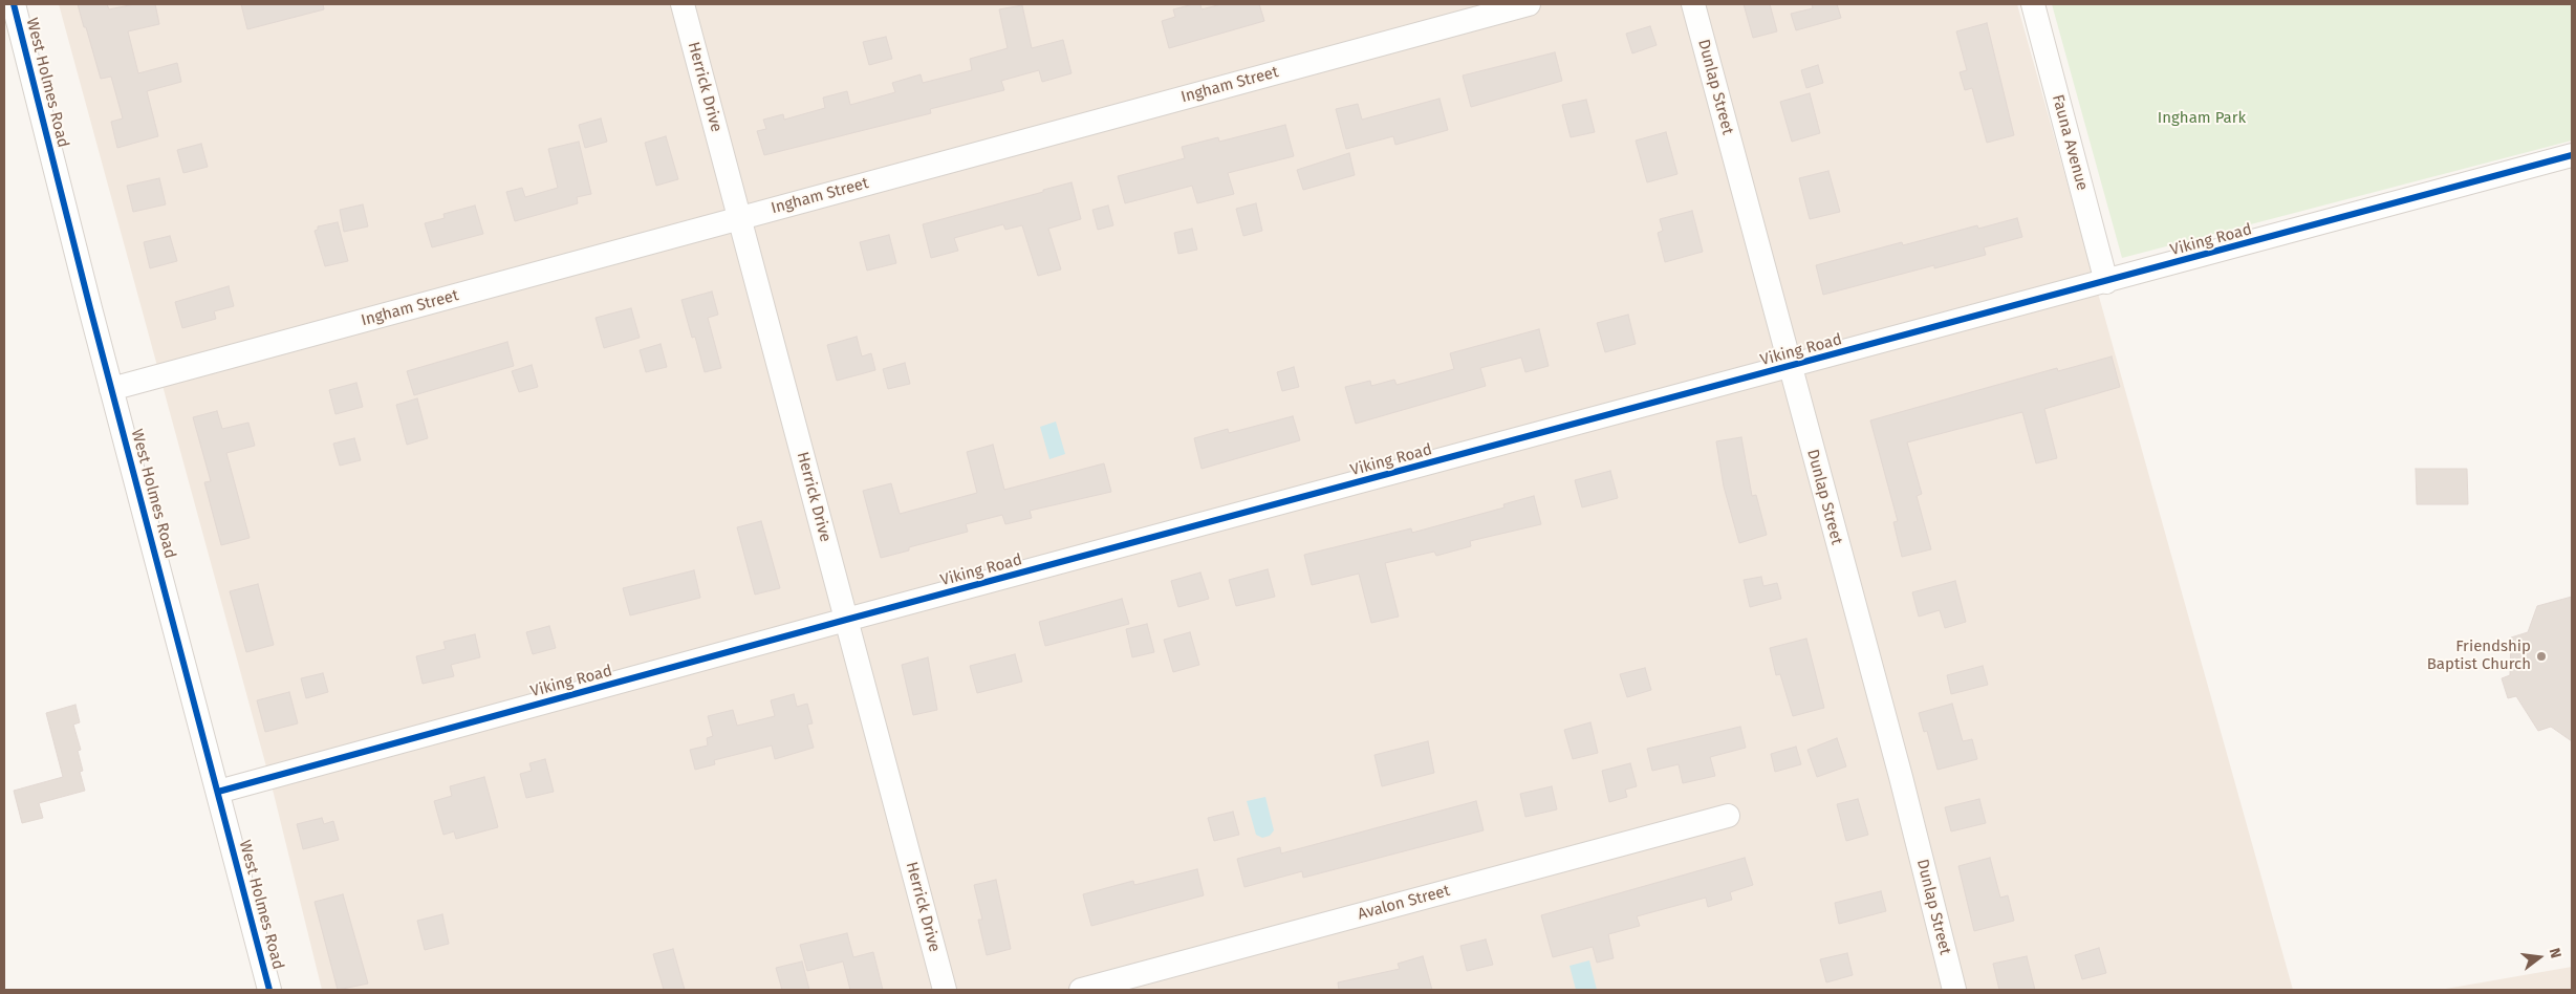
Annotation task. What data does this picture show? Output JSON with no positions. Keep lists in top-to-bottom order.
{
  "streets": {
    "street": [
      "West Holmes Road",
      "Ingham Street",
      "Herrick Drive",
      "Dunlap Street",
      "Fauna Avenue",
      "Viking Road",
      "Avalon Street"
    ]
  },
  "crossings": [
    ["West Holmes Road", "Ingham Street"],
    ["West Holmes Road", "Viking Road"],
    ["Ingham Street", "Herrick Drive"],
    ["Herrick Drive", "Viking Road"],
    ["Dunlap Street", "Viking Road"],
    ["Fauna Avenue", "Viking Road"]
  ],
  "parks": ["Ingham Park"],
  "places": ["Friendship Baptist Church"],
  "north": "right"
}
